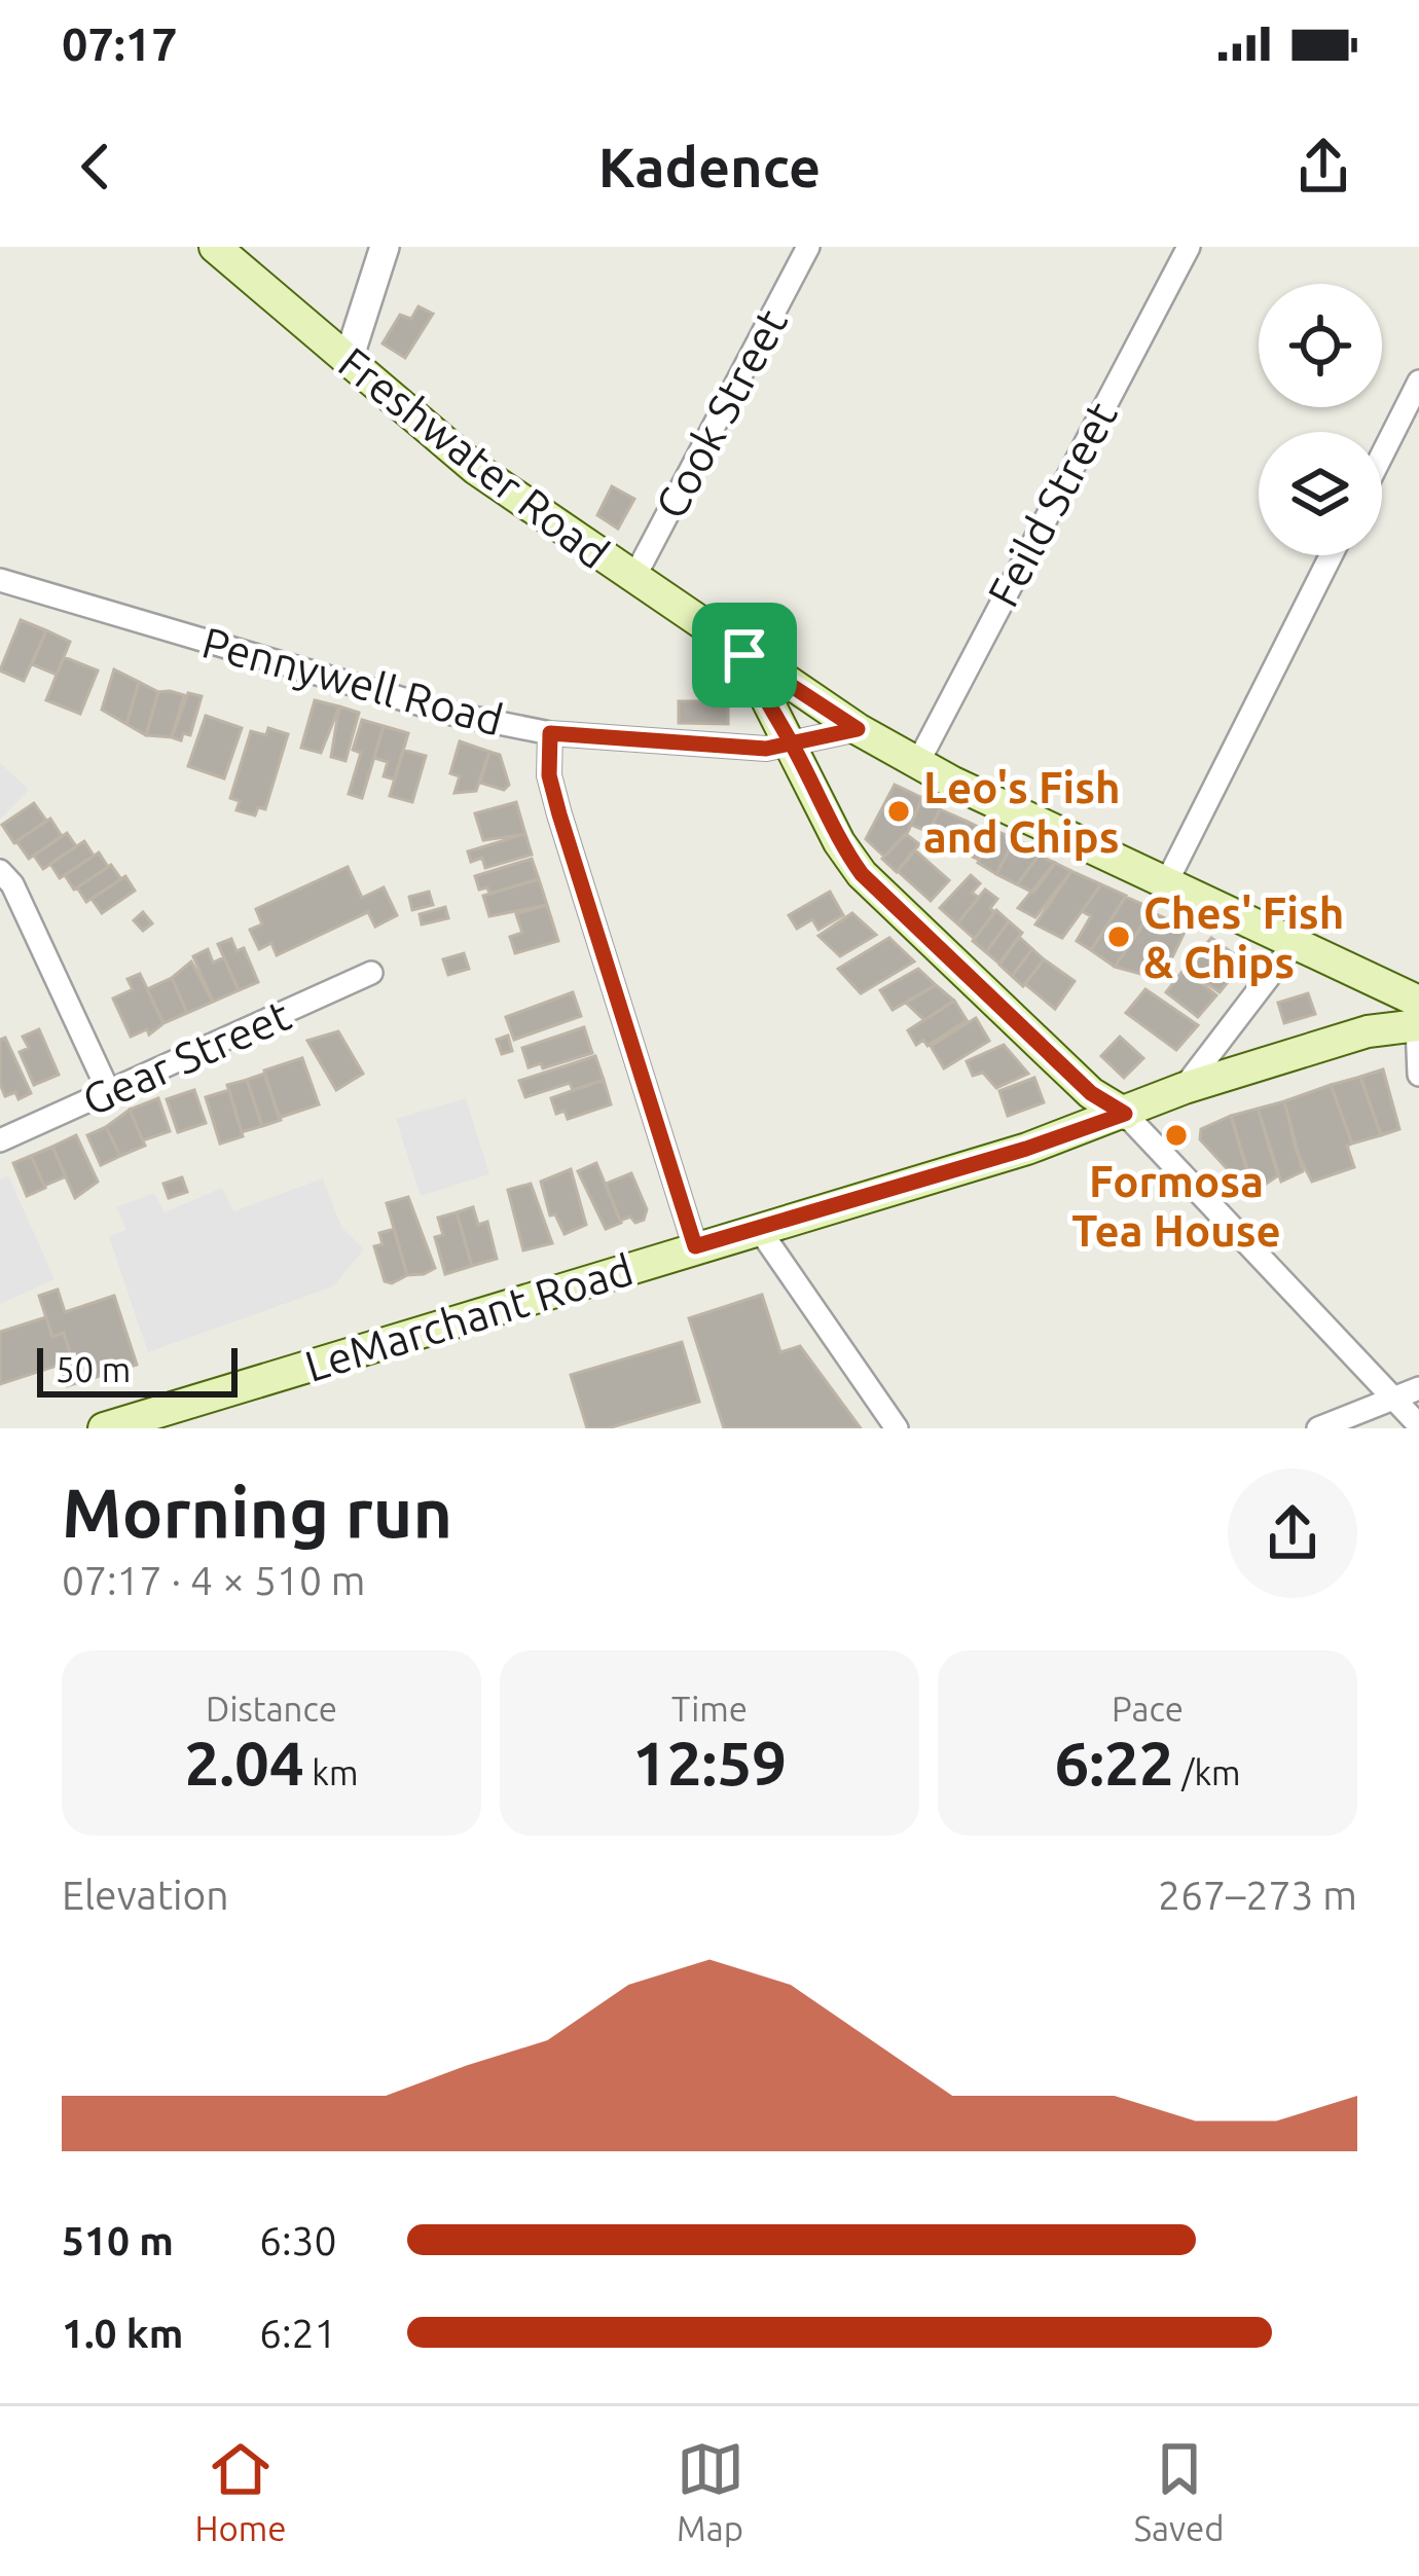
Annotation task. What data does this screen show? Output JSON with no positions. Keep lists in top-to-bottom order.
{
  "streets": {
    "main road": ["Freshwater Road", "LeMarchant Road"],
    "street": [
      "Cook Street",
      "Feild Street",
      "Pennywell Road",
      "Gear Street"
    ]
  },
  "crossings": [
    ["Cook Street", "Freshwater Road"],
    ["Freshwater Road", "Feild Street"],
    ["Freshwater Road", "Pennywell Road"],
    ["Freshwater Road", "LeMarchant Road"]
  ],
  "places": ["Leo's Fish and Chips", "Ches' Fish & Chips", "Formosa Tea House"],
  "scale_bar": "50 m",
  "page": {
    "status": "07:17",
    "header": "Kadence",
    "scale": "50 m",
    "heading": ["Morning run", "07:17 · 4 × 510 m"],
    "stats": [
      ["Distance", "2.04 km"],
      ["Time", "12:59"],
      ["Pace", "6:22 /km"]
    ],
    "chart": ["Elevation", "267–273 m"],
    "list": [
      {
        "name": "510 m",
        "note": "6:30"
      },
      {
        "name": "1.0 km",
        "note": "6:21"
      }
    ],
    "tabs": ["Home", "Map", "Saved"]
  }
}
